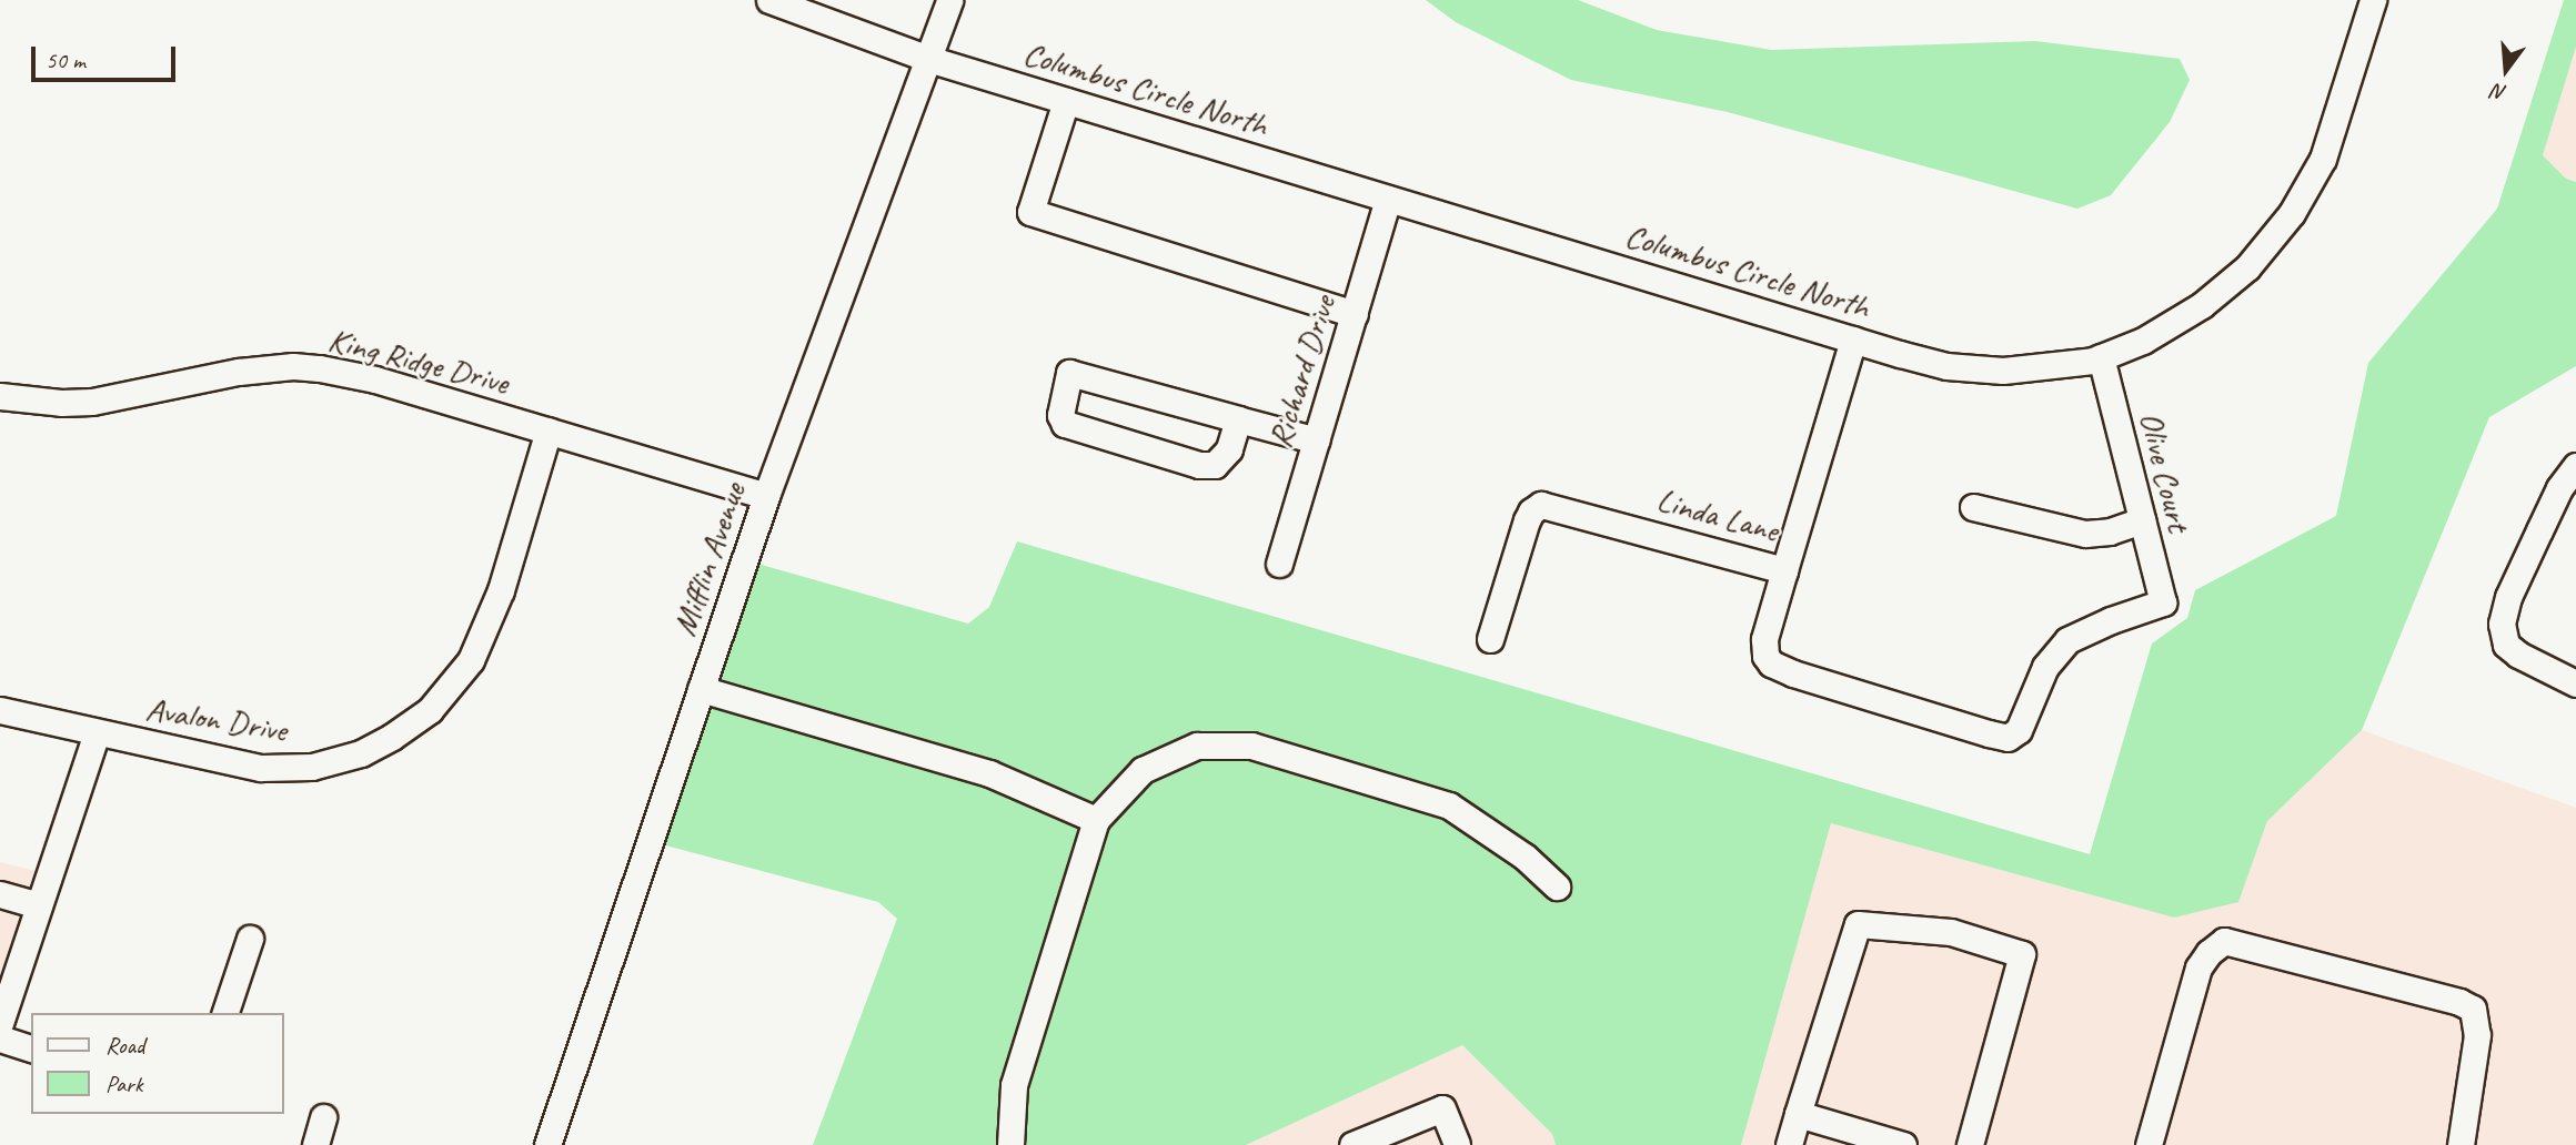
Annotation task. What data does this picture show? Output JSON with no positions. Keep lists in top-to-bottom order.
{
  "streets": {
    "street": [
      "Columbus Circle North",
      "King Ridge Drive",
      "Richard Drive",
      "Olive Court",
      "Linda Lane",
      "Mifflin Avenue",
      "Avalon Drive"
    ]
  },
  "crossings": [
    ["Columbus Circle North", "Richard Drive"],
    ["Columbus Circle North", "Olive Court"],
    ["Columbus Circle North", "Linda Lane"],
    ["Columbus Circle North", "Mifflin Avenue"],
    ["King Ridge Drive", "Mifflin Avenue"],
    ["King Ridge Drive", "Avalon Drive"],
    ["Olive Court", "Linda Lane"]
  ],
  "legend": ["Road", "Park"],
  "scale_bar": "50 m",
  "north": "bottom"
}
